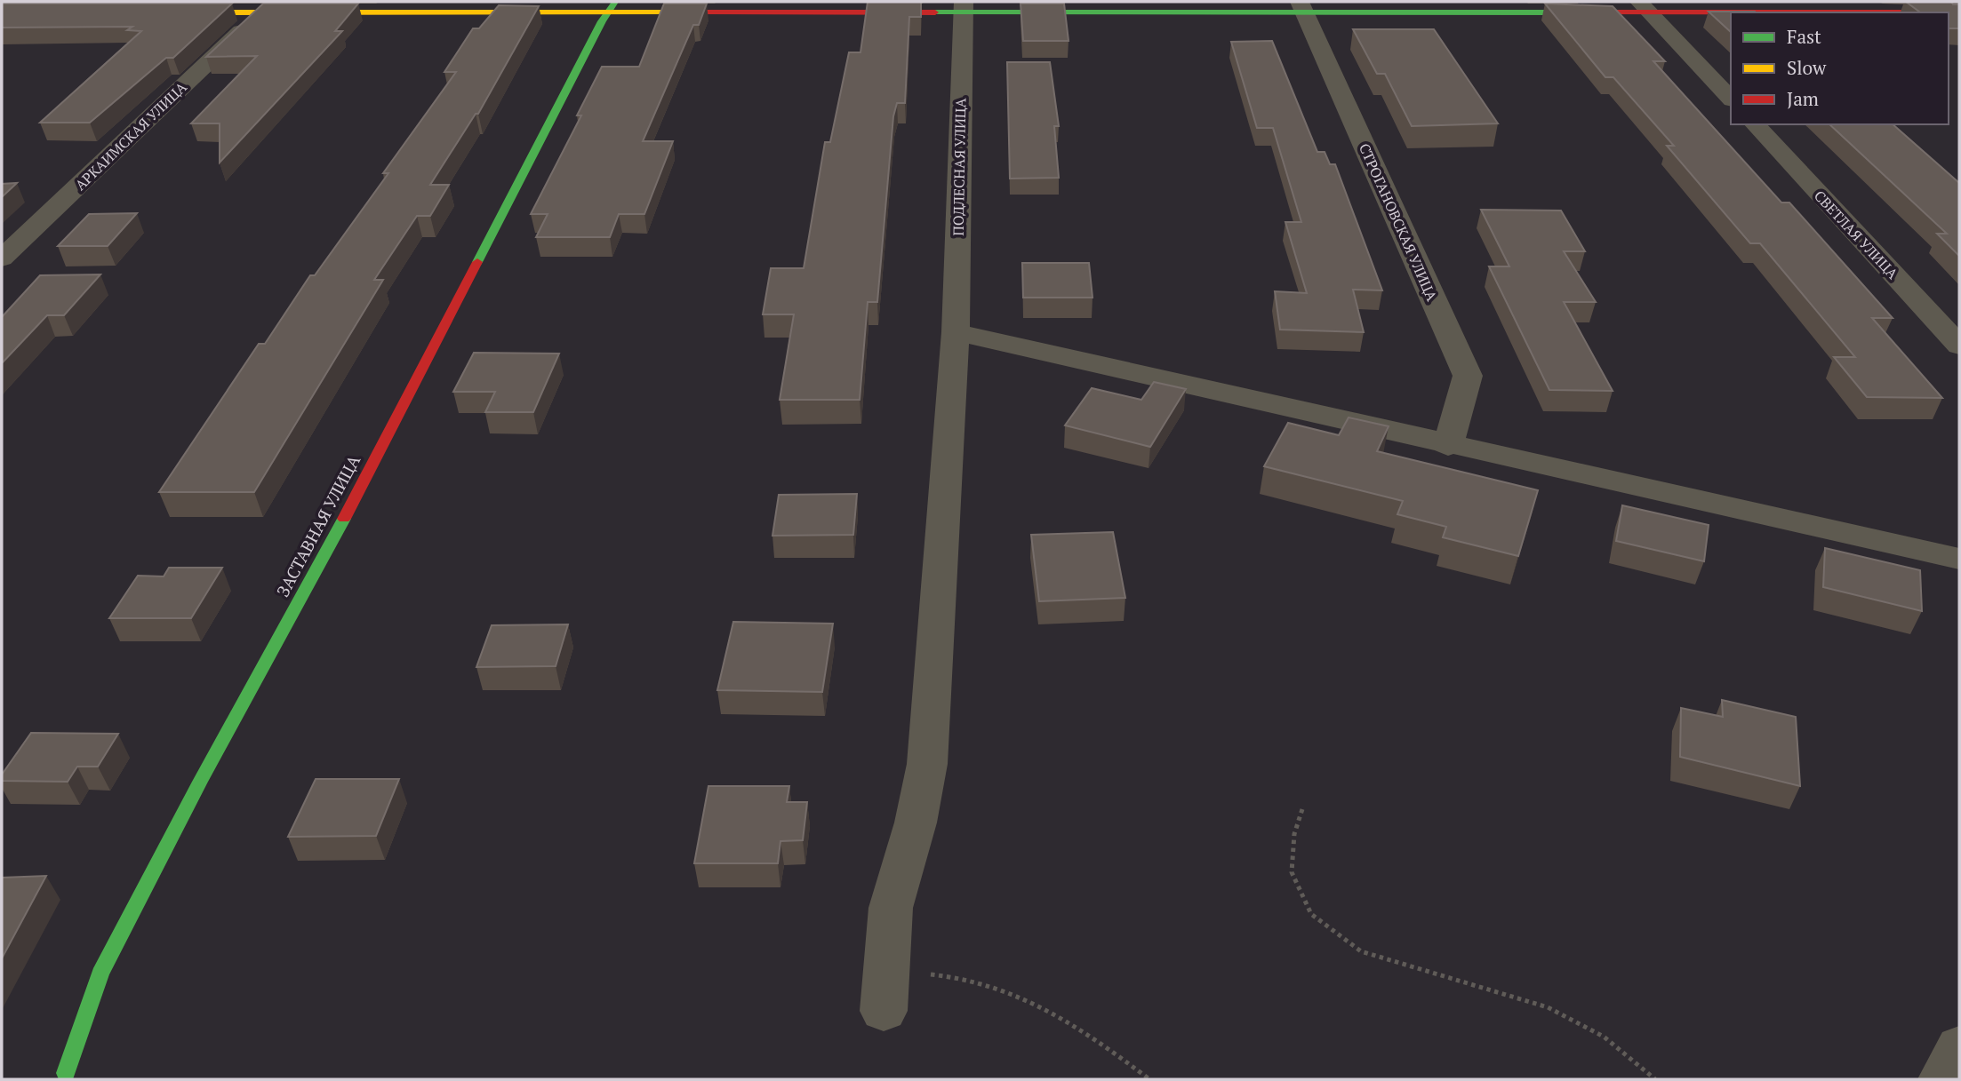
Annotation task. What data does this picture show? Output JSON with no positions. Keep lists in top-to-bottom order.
{
  "streets": {
    "street": [
      "АРКАИМСКАЯ УЛИЦА",
      "ПОДЛЕСНАЯ УЛИЦА",
      "СТРОГАНОВСКАЯ УЛИЦА",
      "СВЕТЛАЯ УЛИЦА",
      "ЗАСТАВНАЯ УЛИЦА"
    ]
  },
  "legend": ["Fast", "Slow", "Jam"]
}
